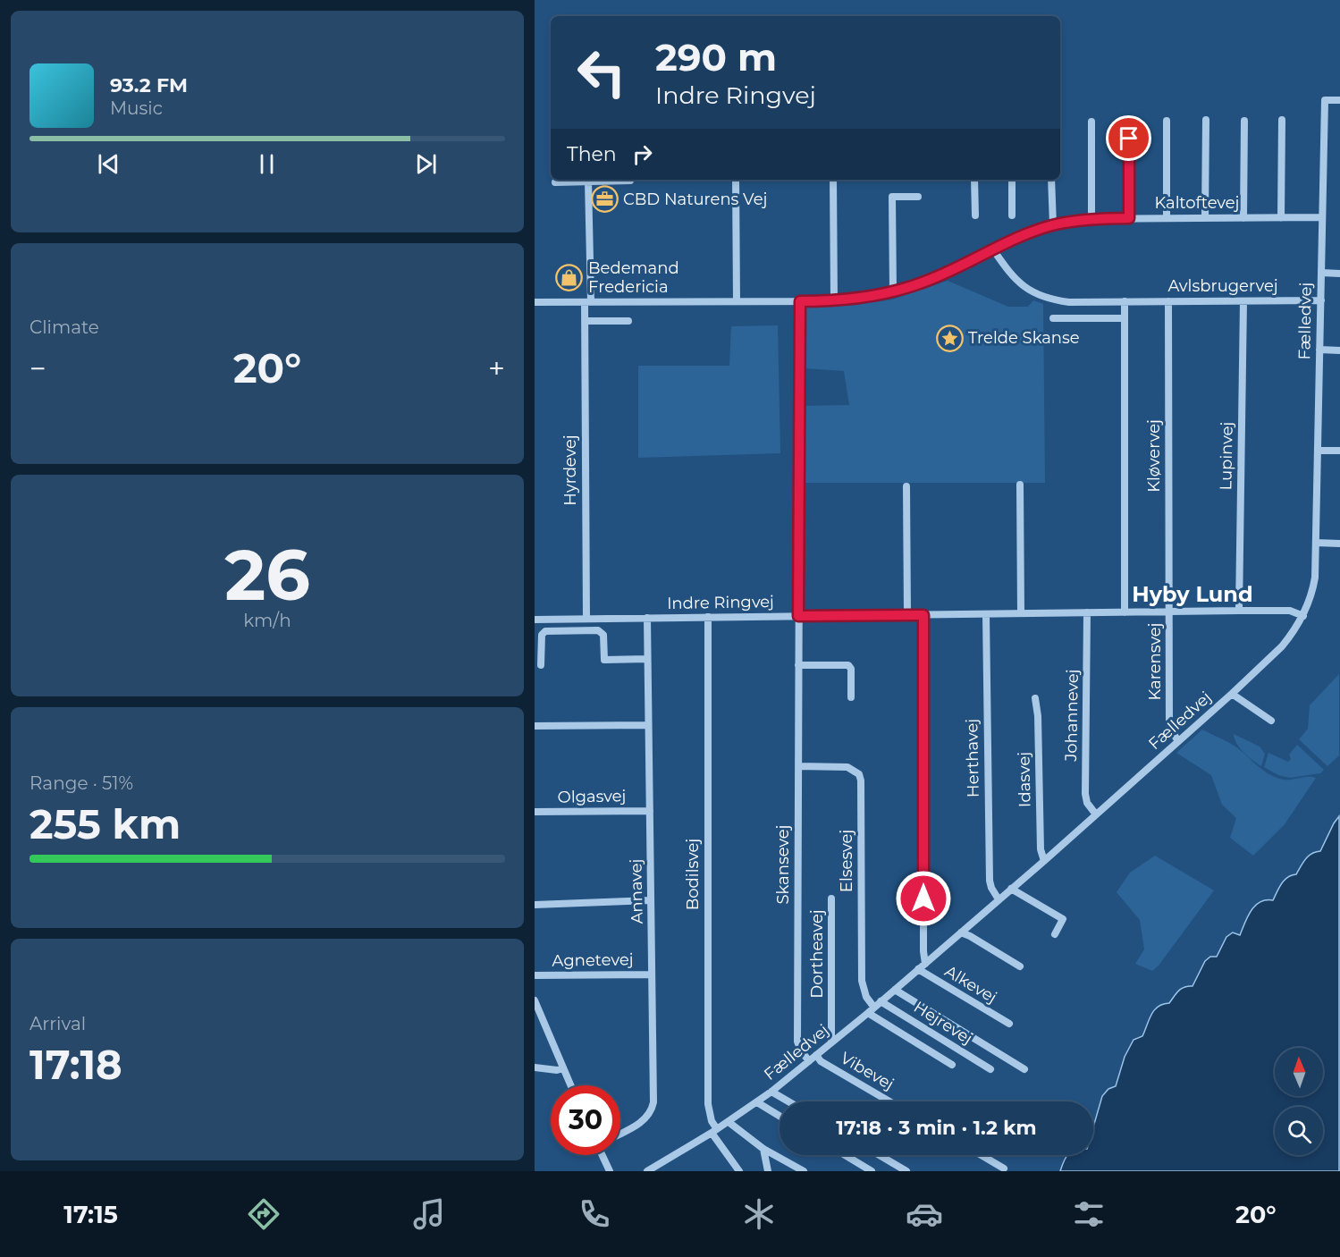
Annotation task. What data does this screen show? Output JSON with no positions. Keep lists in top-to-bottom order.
{
  "streets": {
    "street": [
      "Kaltoftevej",
      "Avlsbrugervej",
      "Fælledvej",
      "Kløvervej",
      "Lupinvej",
      "Hyrdevej",
      "Indre Ringvej",
      "Karensvej",
      "Johannevej",
      "Herthavej",
      "Idasvej",
      "Olgasvej",
      "Elsesvej",
      "Skansevej",
      "Bodilsvej",
      "Annavej",
      "Dortheavej",
      "Agnetevej",
      "Alkevej",
      "Hejrevej",
      "Vibevej"
    ]
  },
  "crossings": [
    ["Kaltoftevej", "Avlsbrugervej"],
    ["Kaltoftevej", "Fælledvej"],
    ["Kaltoftevej", "Hyrdevej"],
    ["Kaltoftevej", "Skansevej"],
    ["Avlsbrugervej", "Fælledvej"],
    ["Avlsbrugervej", "Kløvervej"],
    ["Avlsbrugervej", "Lupinvej"],
    ["Fælledvej", "Indre Ringvej"],
    ["Fælledvej", "Karensvej"],
    ["Fælledvej", "Johannevej"],
    ["Fælledvej", "Herthavej"],
    ["Fælledvej", "Idasvej"],
    ["Fælledvej", "Elsesvej"],
    ["Fælledvej", "Skansevej"],
    ["Fælledvej", "Bodilsvej"],
    ["Fælledvej", "Dortheavej"],
    ["Fælledvej", "Alkevej"],
    ["Fælledvej", "Hejrevej"],
    ["Fælledvej", "Vibevej"],
    ["Kløvervej", "Indre Ringvej"],
    ["Kløvervej", "Karensvej"],
    ["Lupinvej", "Indre Ringvej"],
    ["Hyrdevej", "Indre Ringvej"],
    ["Indre Ringvej", "Karensvej"],
    ["Indre Ringvej", "Johannevej"],
    ["Indre Ringvej", "Herthavej"],
    ["Indre Ringvej", "Skansevej"],
    ["Indre Ringvej", "Bodilsvej"],
    ["Indre Ringvej", "Annavej"],
    ["Olgasvej", "Annavej"],
    ["Elsesvej", "Skansevej"],
    ["Elsesvej", "Hejrevej"],
    ["Annavej", "Agnetevej"]
  ],
  "districts": ["Hyby Lund"],
  "places": {
    "office": ["CBD Naturens Vej"],
    "shop": ["Bedemand Fredericia"],
    "place": ["Trelde Skanse"]
  },
  "north": "top",
  "page": {
    "turn": ["290 m", "Indre Ringvej"],
    "song": ["93.2 FM", "Music"],
    "then": "Then",
    "tile": [
      "Climate",
      ["26", "km/h"],
      ["Range · 51%", "255 km"],
      ["Arrival", "17:18"]
    ],
    "heat": ["−", "20°", "+"],
    "limit": "30",
    "trip": "17:18 · 3 min · 1.2 km",
    "tabs": ["17:15", "20°"]
  }
}
